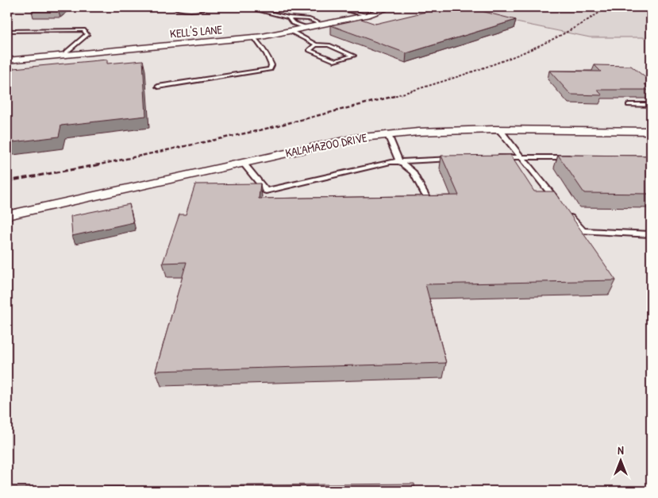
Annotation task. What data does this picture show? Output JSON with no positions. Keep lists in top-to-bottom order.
{
  "streets": {
    "street": ["KELL'S LANE", "KALAMAZOO DRIVE"]
  },
  "north": "top"
}
